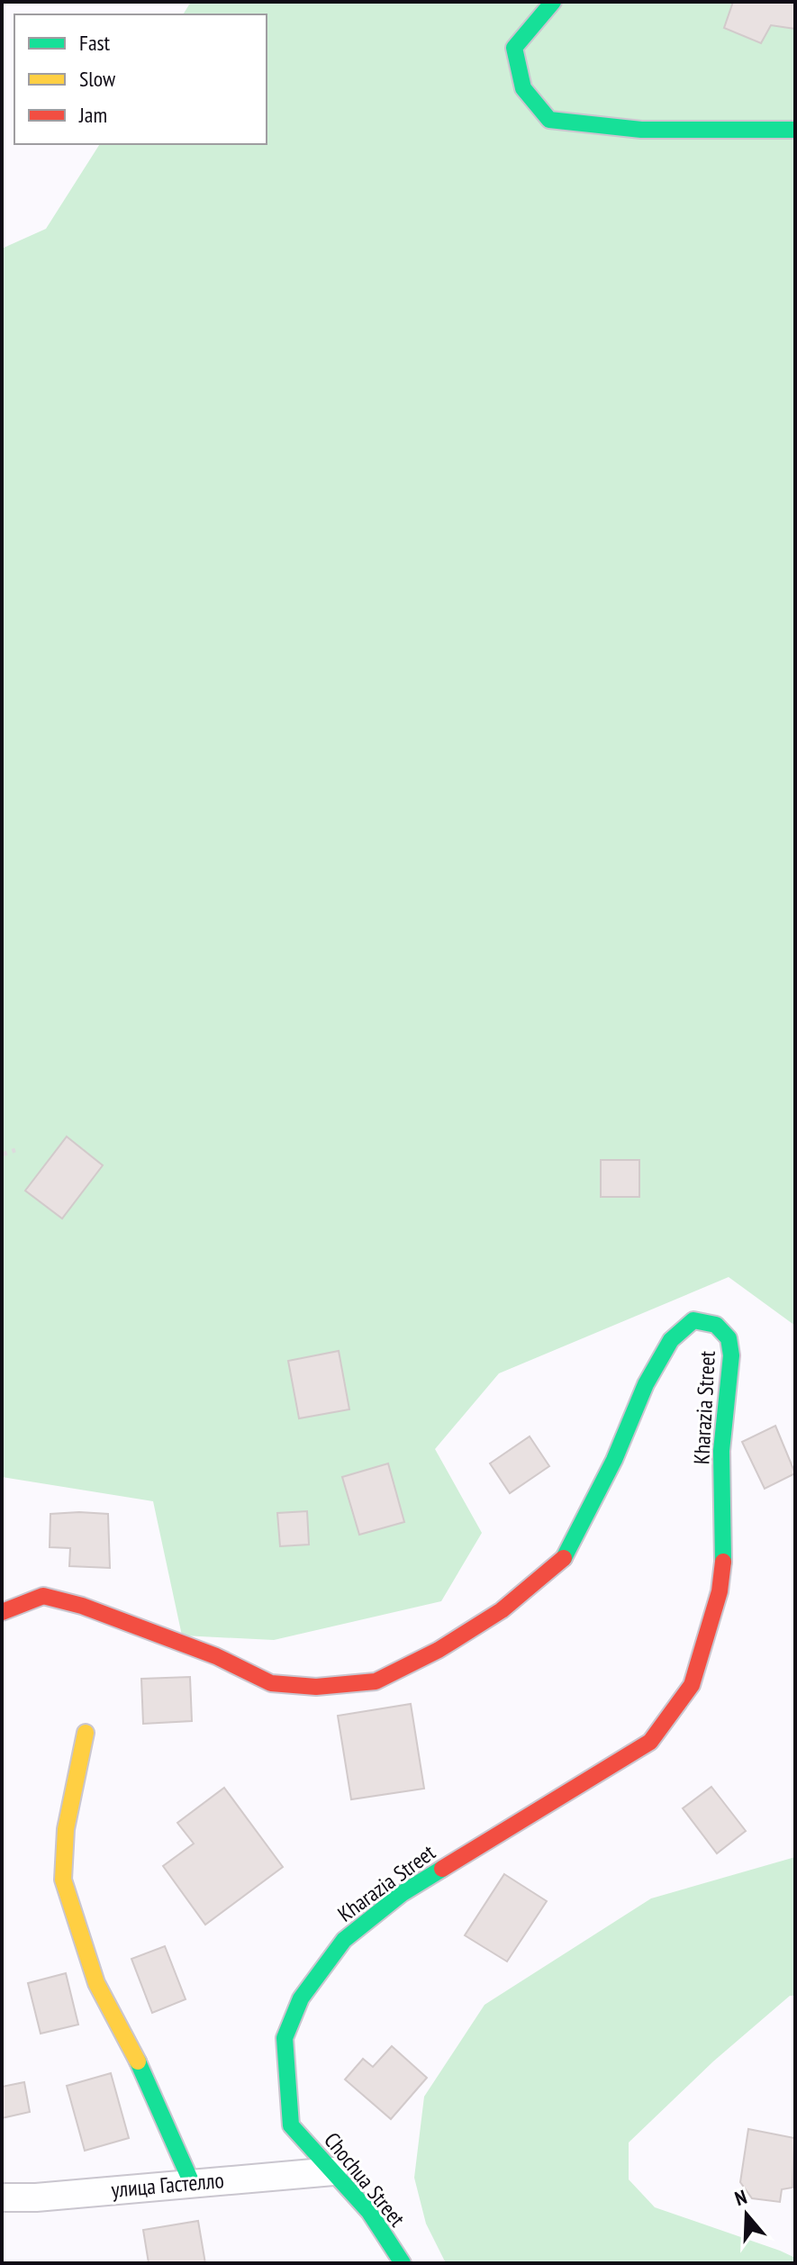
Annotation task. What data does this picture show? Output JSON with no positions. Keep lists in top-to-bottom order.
{
  "streets": {
    "street": ["Kharazia Street", "Chochua Street", "улица Гастелло"]
  },
  "crossings": [
    ["Kharazia Street", "Chochua Street"],
    ["Chochua Street", "улица Гастелло"]
  ],
  "legend": ["Fast", "Slow", "Jam"],
  "north": "top"
}
